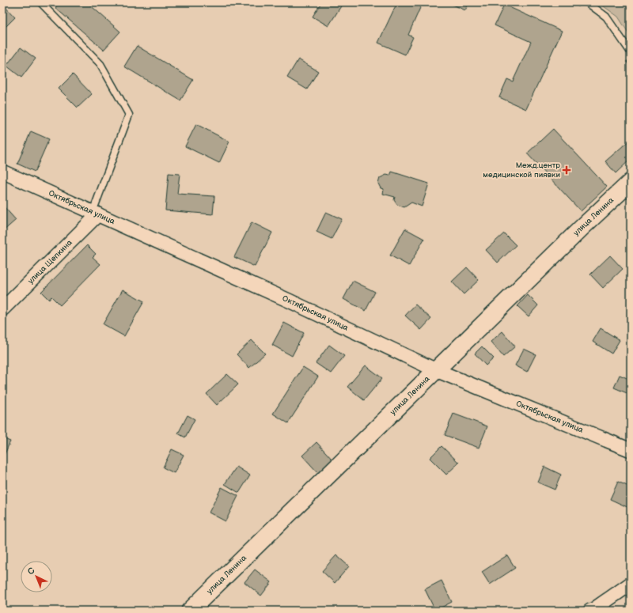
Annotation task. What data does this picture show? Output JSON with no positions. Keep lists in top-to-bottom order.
{
  "streets": {
    "street": ["Октябрьская улица", "улица Ленина", "улица Щепкина"]
  },
  "crossings": [
    ["Октябрьская улица", "улица Ленина"],
    ["Октябрьская улица", "улица Щепкина"]
  ],
  "places": {
    "health": ["Межд.центр медицинской пиявки"]
  },
  "north": "top left"
}
